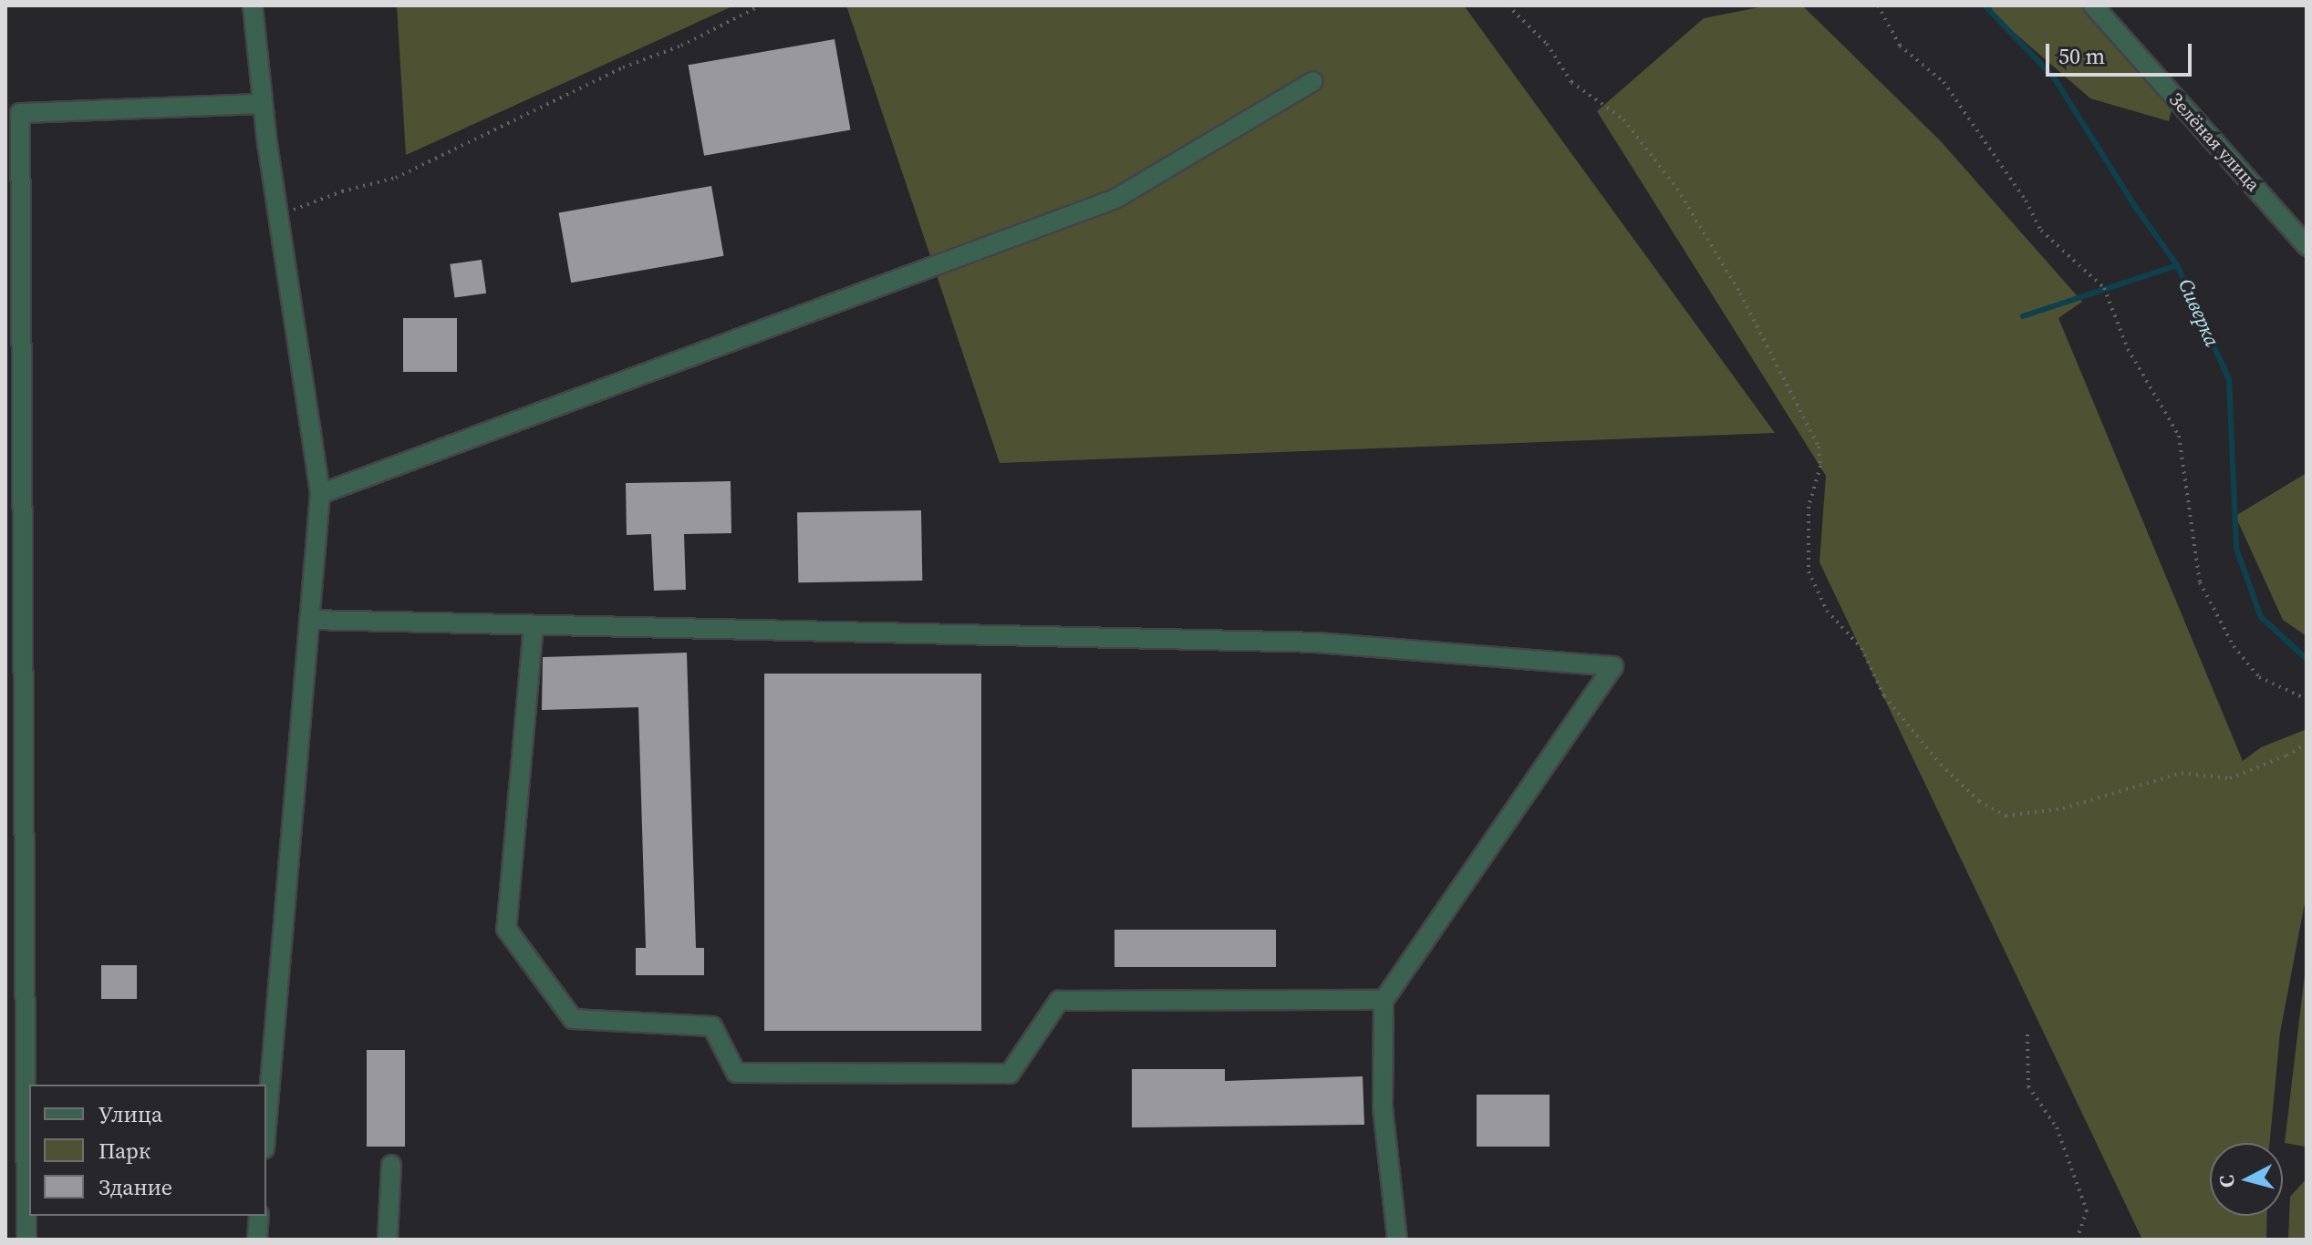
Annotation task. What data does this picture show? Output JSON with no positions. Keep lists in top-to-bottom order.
{
  "streets": {
    "street": ["Зелёная улица"]
  },
  "water": ["Сиверка"],
  "legend": ["Улица", "Парк", "Здание"],
  "scale_bar": "50 m",
  "north": "left"
}
